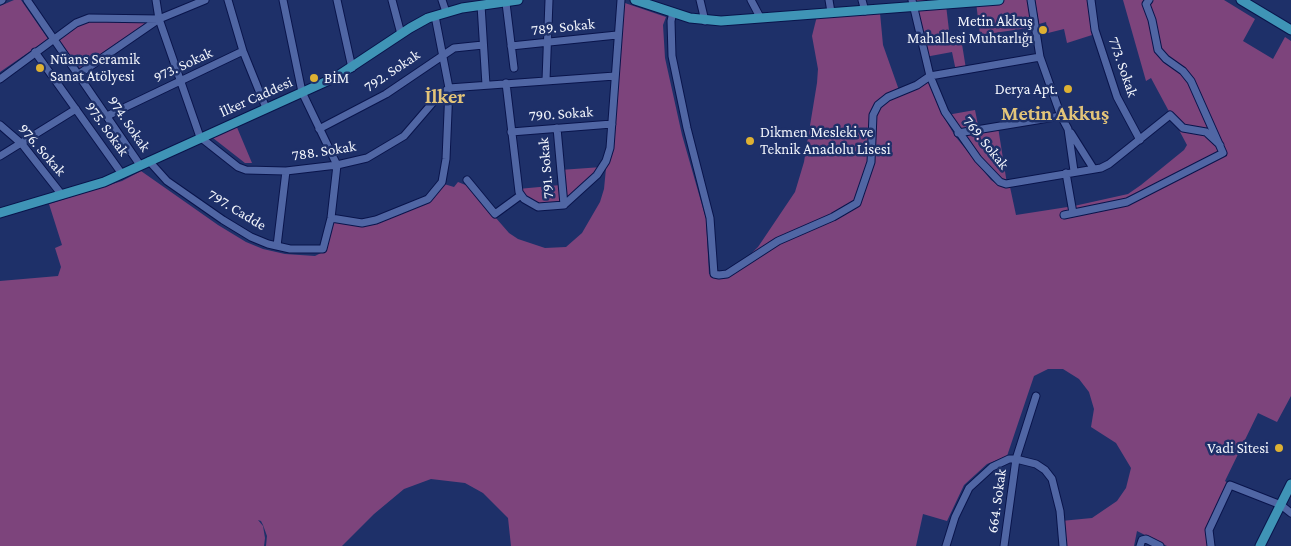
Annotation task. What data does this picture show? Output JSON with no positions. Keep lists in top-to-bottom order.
{
  "streets": {
    "main road": ["İlker Caddesi"],
    "street": [
      "789. Sokak",
      "973. Sokak",
      "773. Sokak",
      "792. Sokak",
      "790. Sokak",
      "974. Sokak",
      "975. Sokak",
      "769. Sokak",
      "976. Sokak",
      "788. Sokak",
      "791. Sokak",
      "797. Cadde",
      "664. Sokak"
    ]
  },
  "crossings": [
    ["973. Sokak", "974. Sokak"],
    ["773. Sokak", "769. Sokak"],
    ["İlker Caddesi", "974. Sokak"],
    ["İlker Caddesi", "975. Sokak"],
    ["İlker Caddesi", "976. Sokak"],
    ["İlker Caddesi", "788. Sokak"],
    ["İlker Caddesi", "797. Cadde"],
    ["790. Sokak", "791. Sokak"]
  ],
  "districts": ["İlker", "Metin Akkuş"],
  "places": [
    "Metin Akkuş Mahallesi Muhtarlığı",
    "Nüans Seramik Sanat Atölyesi",
    "BİM",
    "Derya Apt.",
    "Dikmen Mesleki ve Teknik Anadolu Lisesi",
    "Vadi Sitesi"
  ]
}
